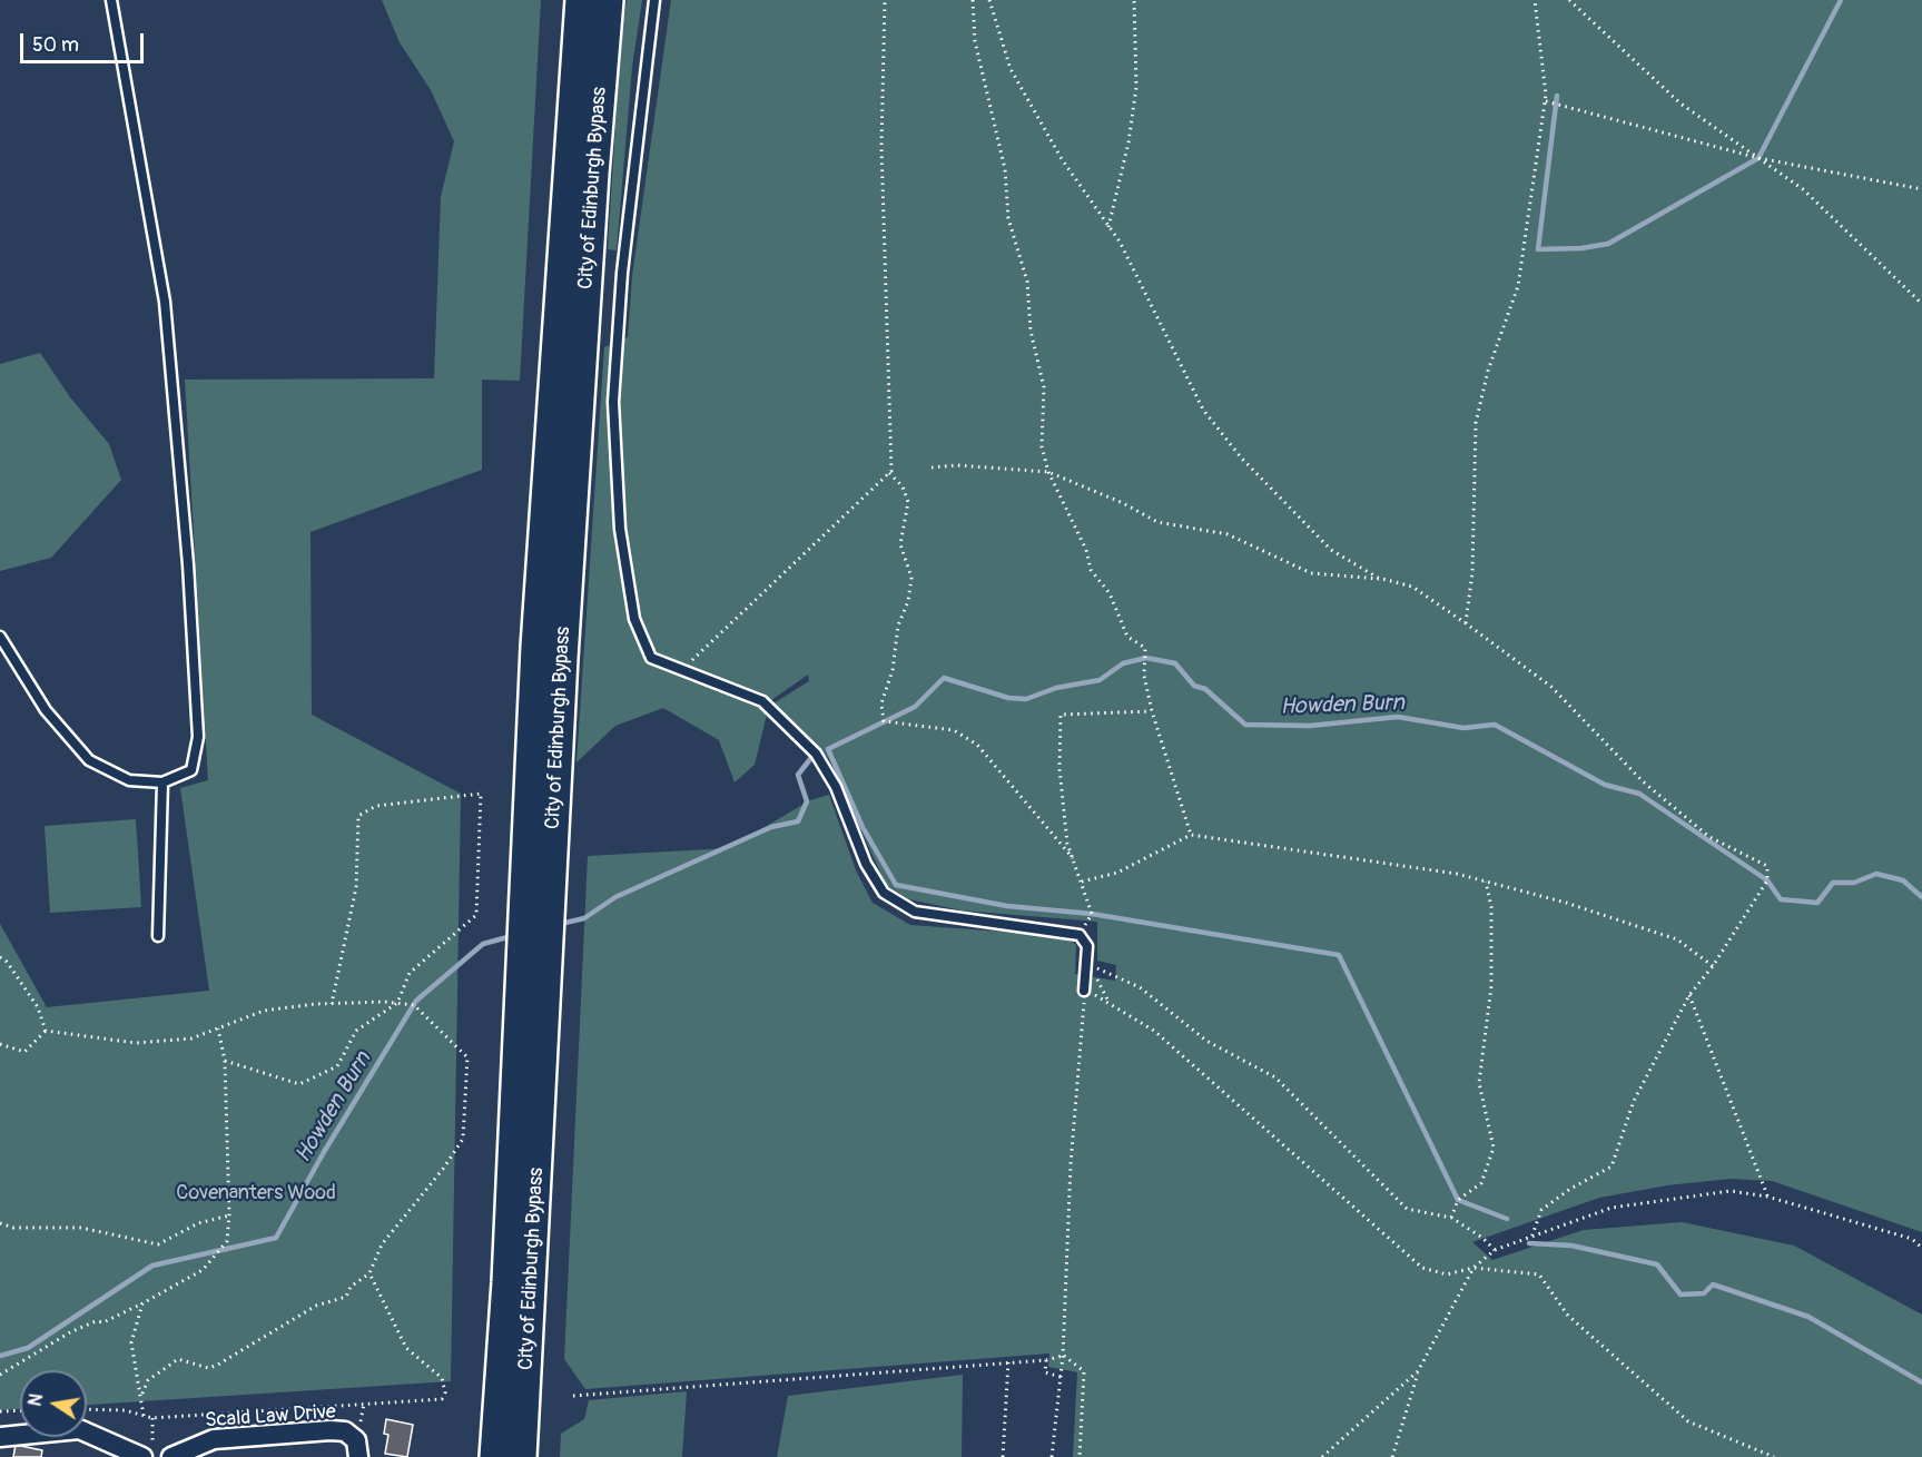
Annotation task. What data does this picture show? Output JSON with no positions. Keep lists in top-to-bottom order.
{
  "streets": {
    "highway": ["City of Edinburgh Bypass"],
    "street": ["Scald Law Drive"]
  },
  "water": ["Howden Burn"],
  "parks": ["Covenanters Wood"],
  "scale_bar": "50 m",
  "north": "left"
}
